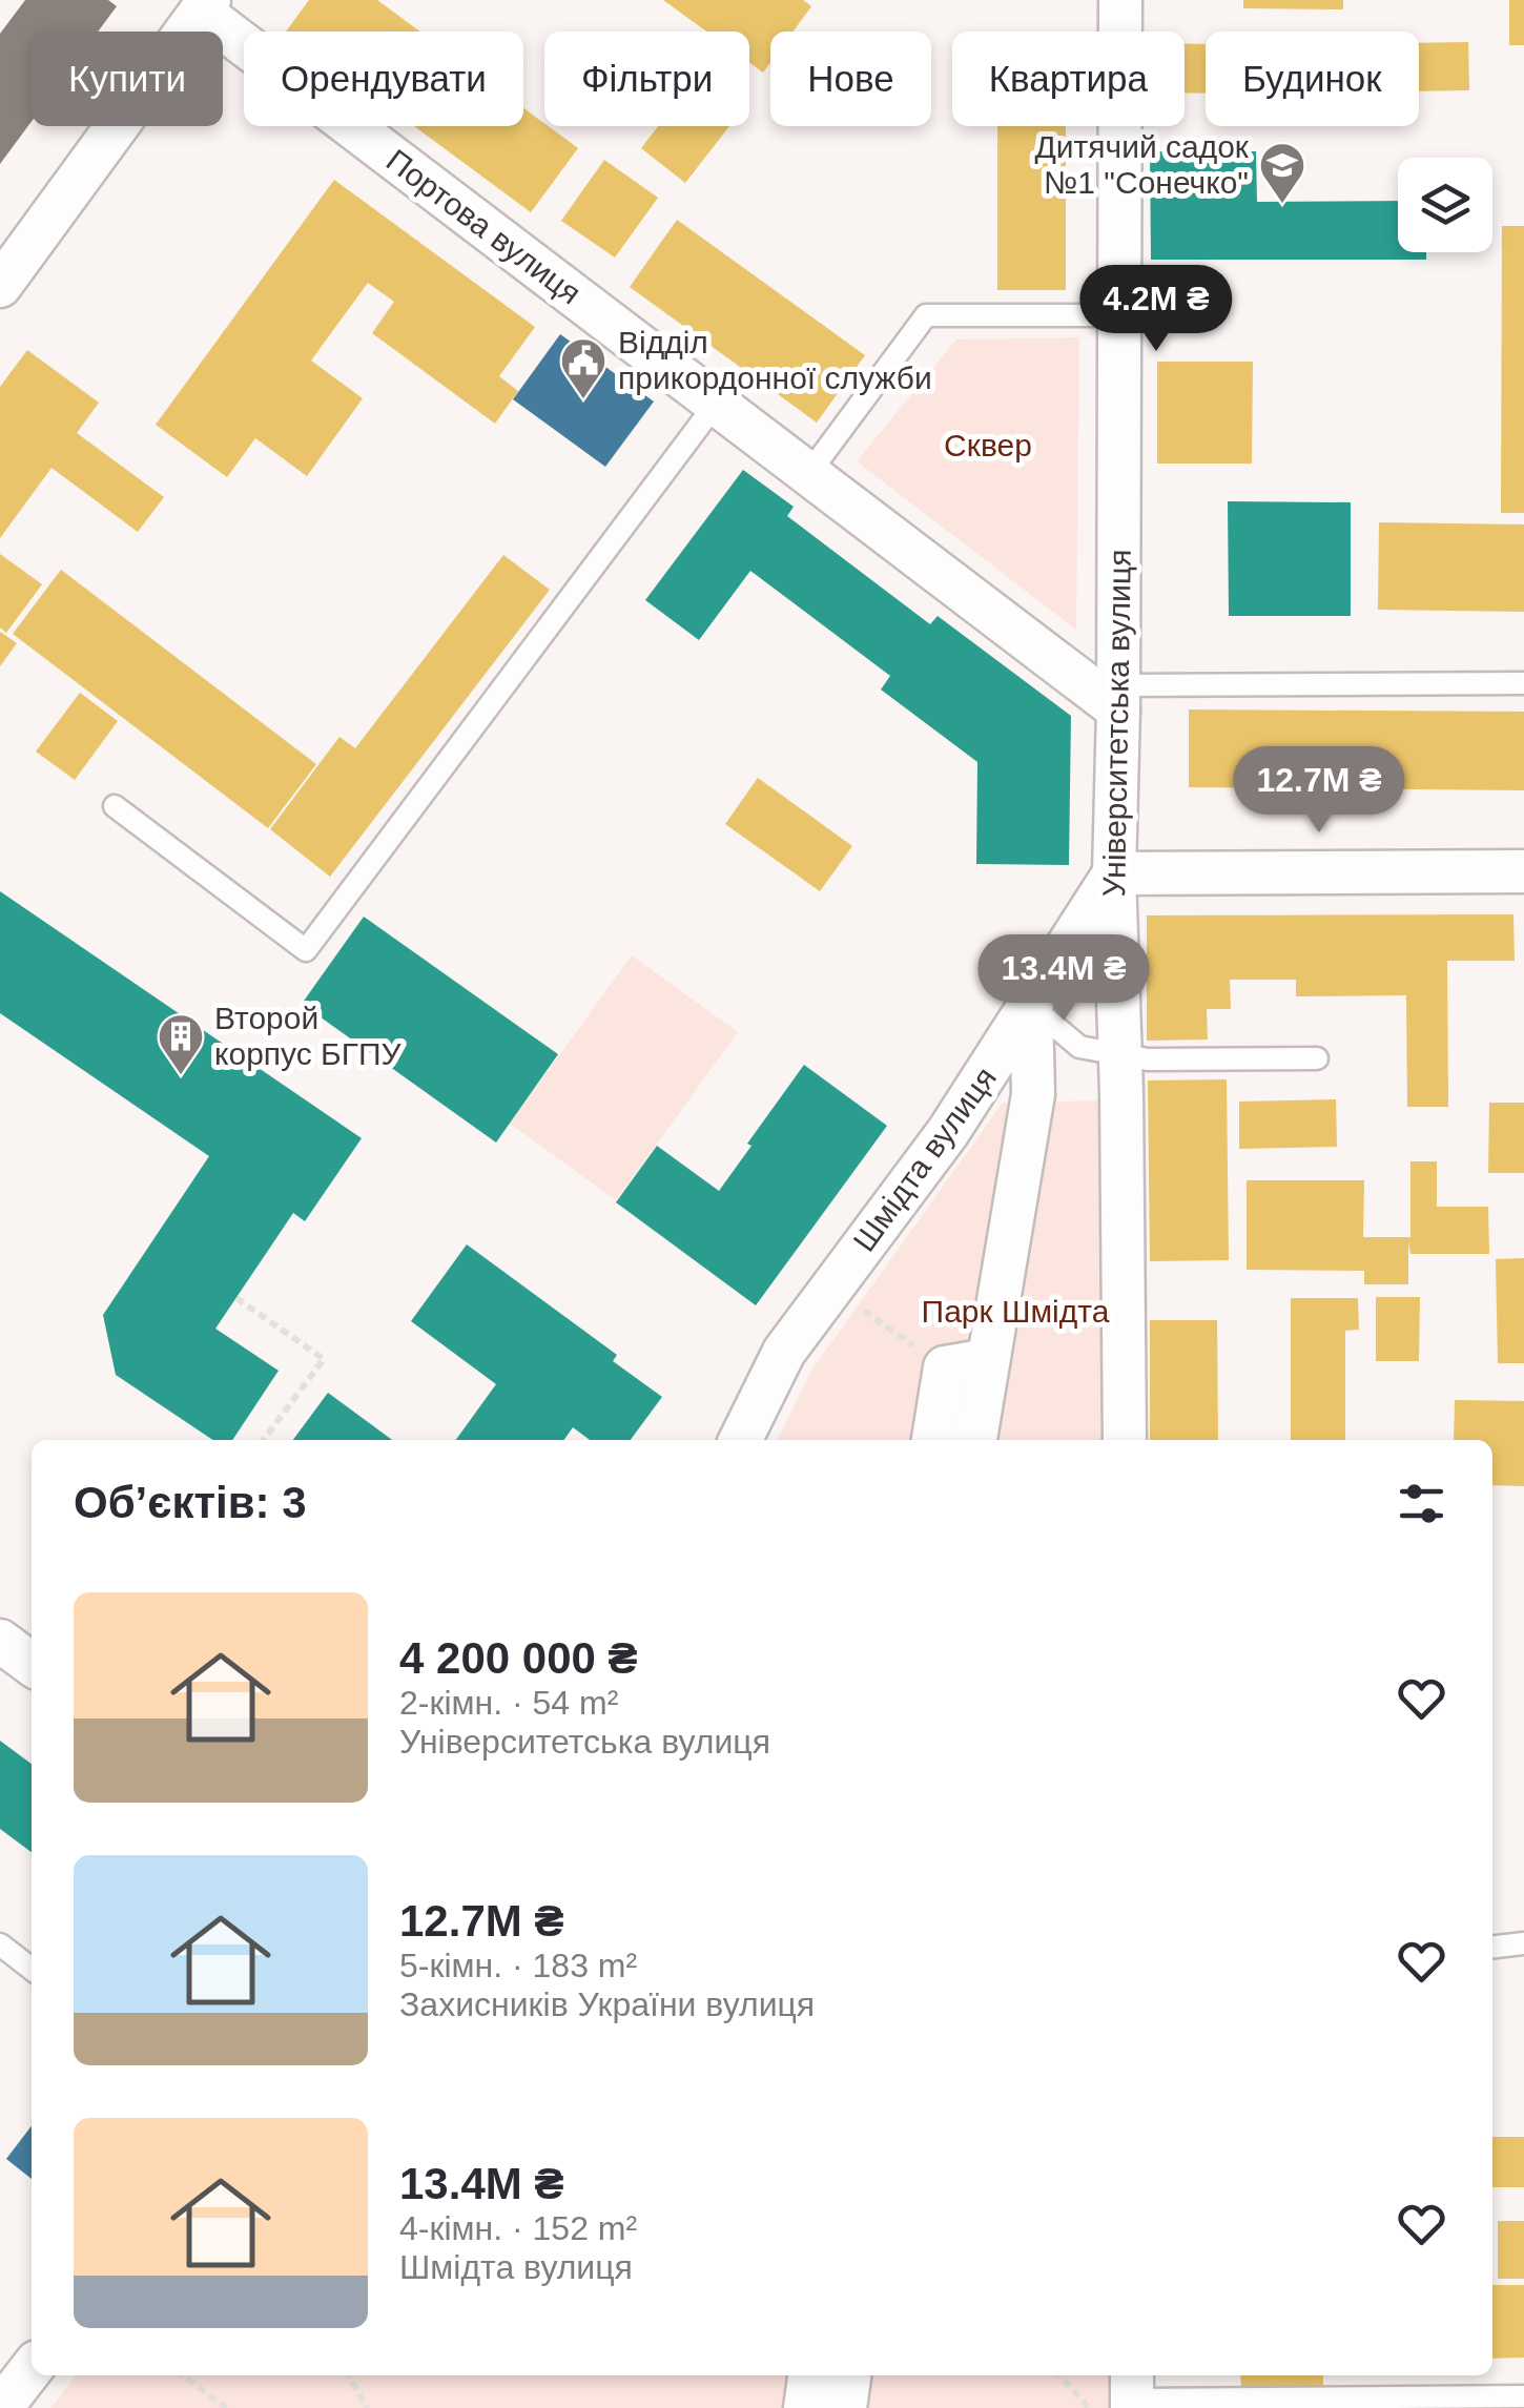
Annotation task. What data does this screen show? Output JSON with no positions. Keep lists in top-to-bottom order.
{
  "streets": {
    "street": ["Портова вулиця", "Університетська вулиця", "Шмідта вулиця"]
  },
  "crossings": [
    ["Портова вулиця", "Університетська вулиця"],
    ["Університетська вулиця", "Шмідта вулиця"]
  ],
  "parks": ["Сквер", "Парк Шмідта"],
  "places": {
    "school or university": ["Дитячий садок №1 \"Сонечко\""],
    "public building": ["Відділ прикордонної служби"],
    "building": ["Второй корпус БГПУ"]
  },
  "page": {
    "chip": [
      "Купити",
      "Орендувати",
      "Фільтри",
      "Нове",
      "Квартира",
      "Будинок"
    ],
    "price": ["4.2M ₴", "12.7M ₴", "13.4M ₴"],
    "heading": "Об’єктів: 3",
    "list": [
      {
        "name": "4 200 000 ₴",
        "note": "2-кімн. · 54 m² · Університетська вулиця"
      },
      {
        "name": "12.7M ₴",
        "note": "5-кімн. · 183 m² · Захисників України вулиця"
      },
      {
        "name": "13.4M ₴",
        "note": "4-кімн. · 152 m² · Шмідта вулиця"
      }
    ]
  }
}
